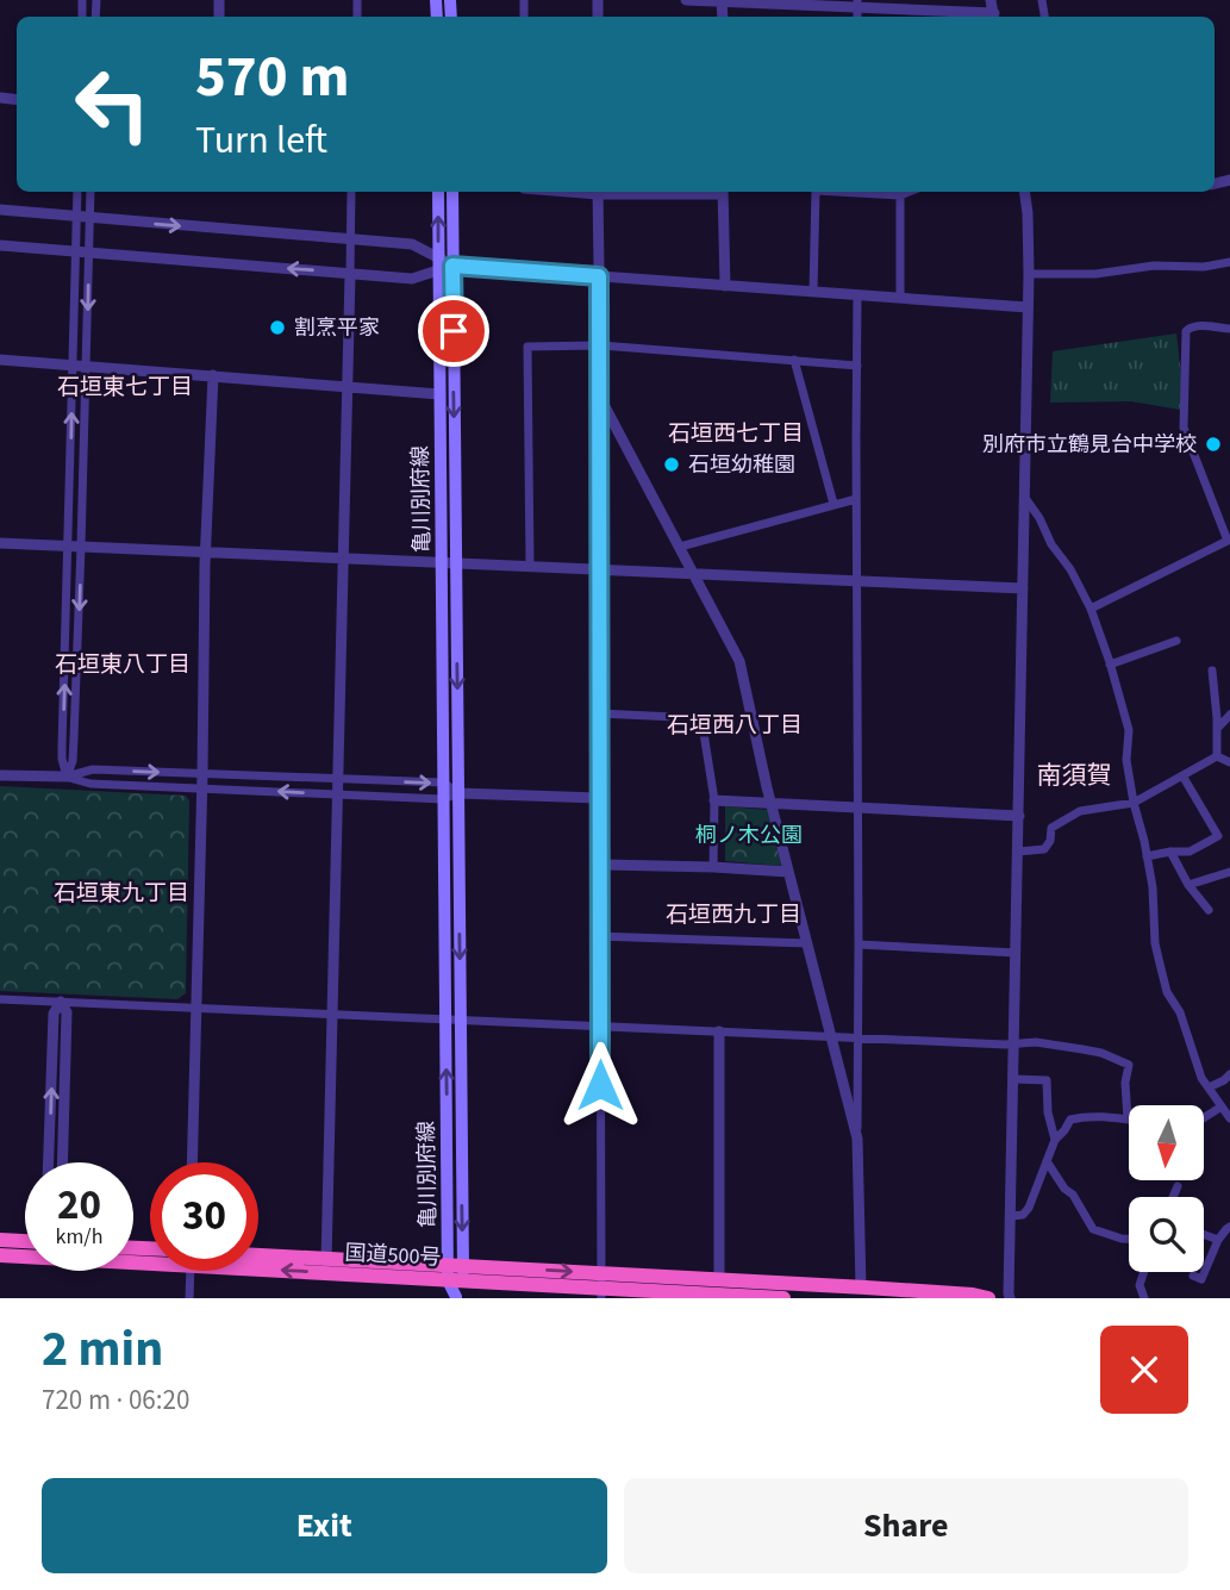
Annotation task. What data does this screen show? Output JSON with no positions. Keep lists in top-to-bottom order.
{
  "streets": {
    "highway": ["国道500号"],
    "main road": ["亀川別府線"]
  },
  "crossings": [
    ["亀川別府線", "国道500号"]
  ],
  "districts": [
    "石垣東七丁目",
    "石垣西七丁目",
    "石垣東八丁目",
    "石垣西八丁目",
    "南須賀",
    "石垣東九丁目",
    "石垣西九丁目"
  ],
  "parks": ["桐ノ木公園"],
  "places": ["割烹平家", "別府市立鶴見台中学校", "石垣幼稚園"],
  "north": "bottom",
  "page": {
    "turn": ["570 m", "Turn left"],
    "speed": "20 km/h",
    "limit": "30",
    "heading": ["2 min", "720 m · 06:20"],
    "buttons": ["Exit", "Share"]
  }
}
